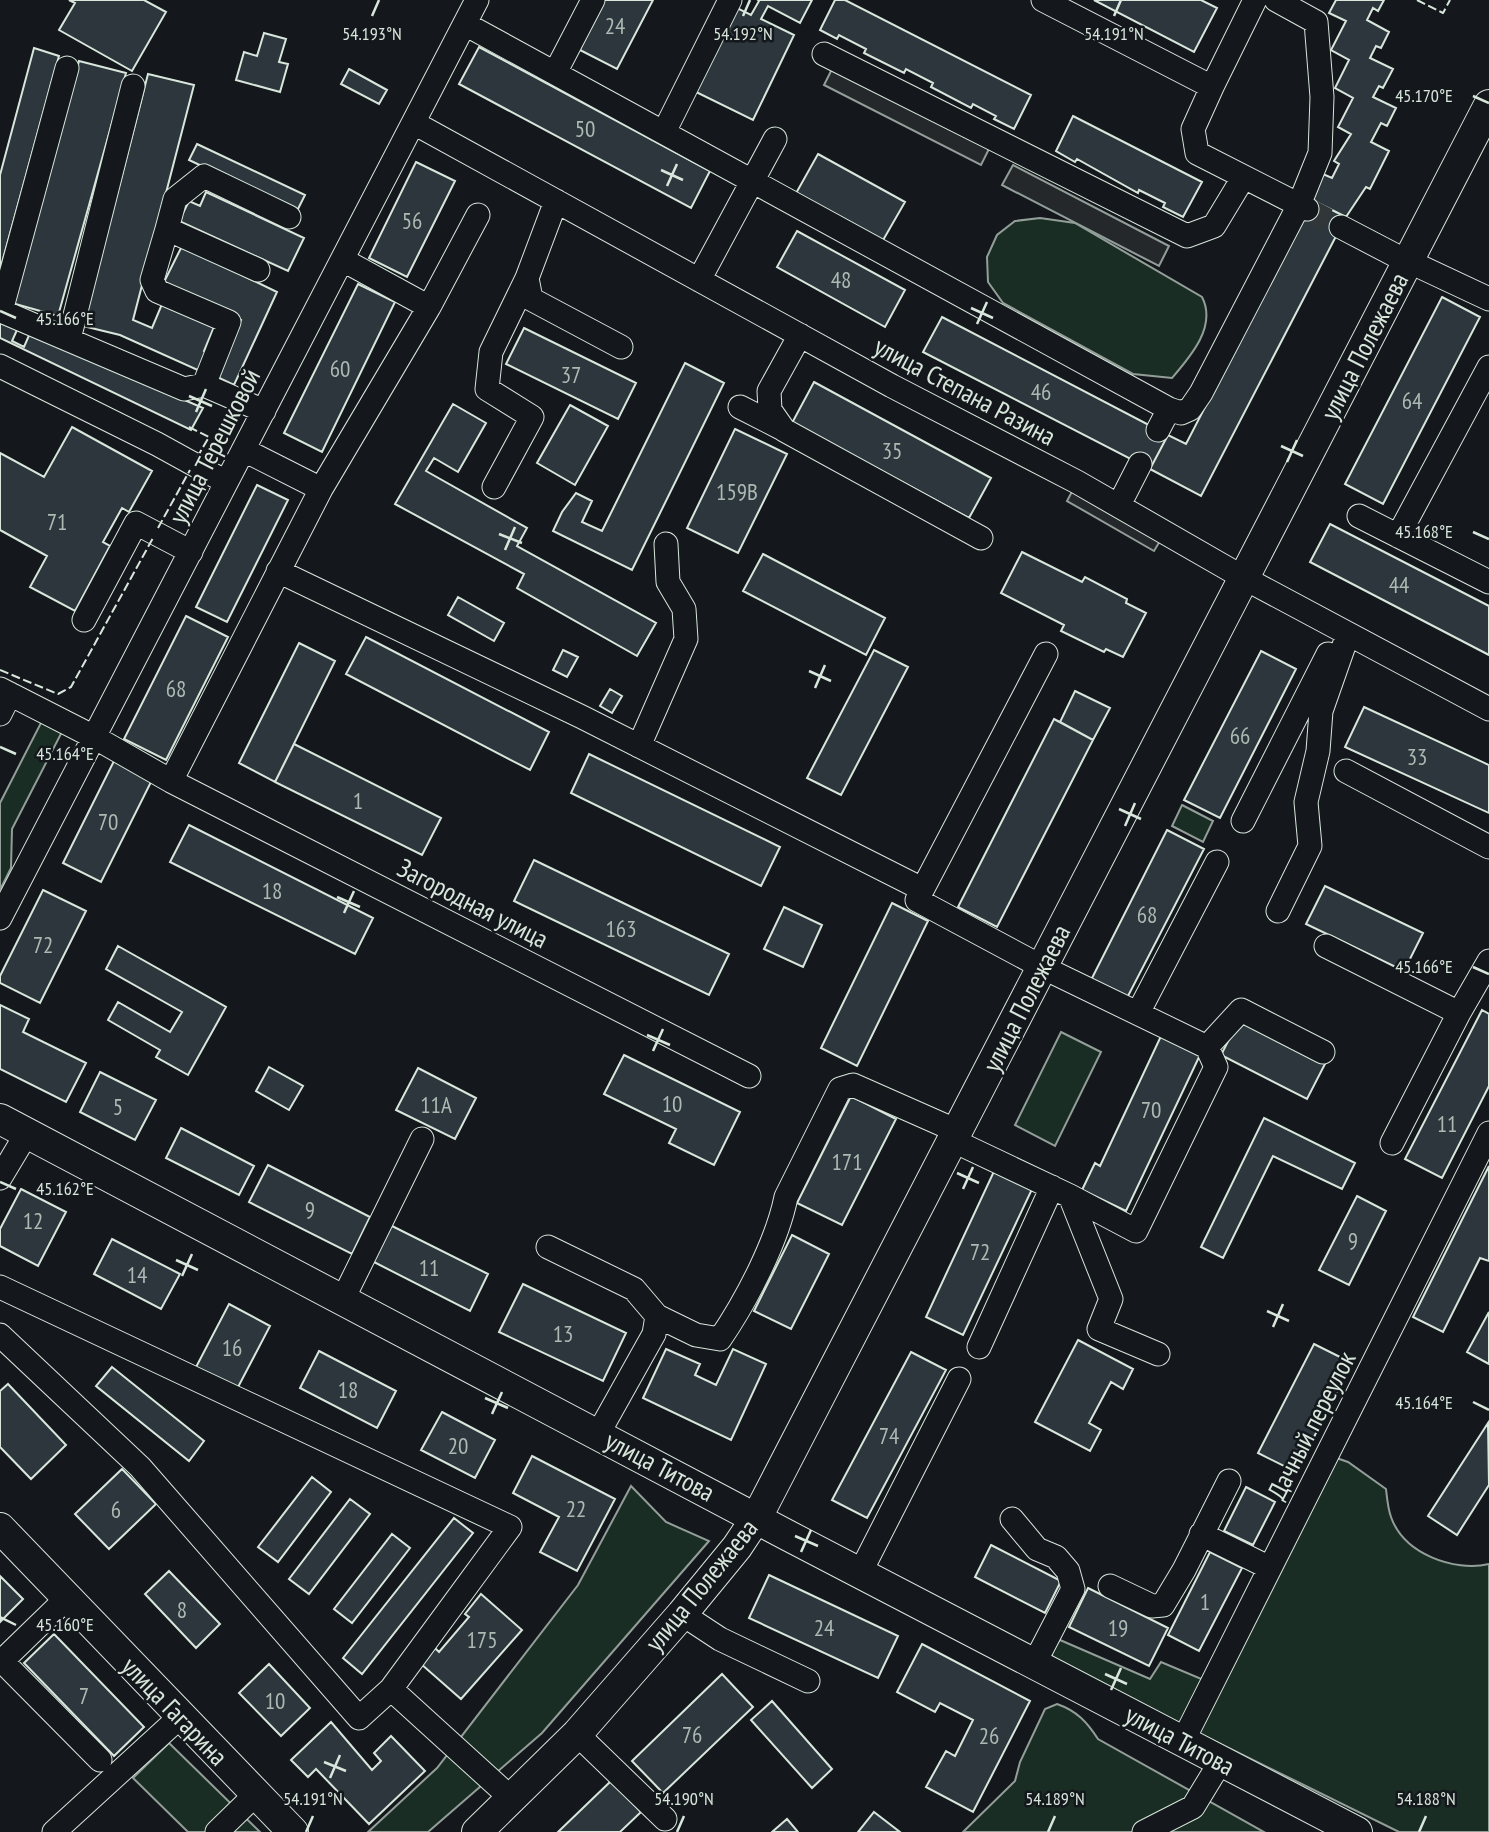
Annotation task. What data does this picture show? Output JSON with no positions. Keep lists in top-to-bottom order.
{
  "streets": {
    "main road": ["улица Полежаева", "улица Титова", "улица Гагарина"],
    "street": [
      "улица Степана Разина",
      "улица Терешковой",
      "Загородная улица",
      "Дачный переулок"
    ]
  },
  "crossings": [
    ["улица Полежаева", "улица Степана Разина"],
    ["улица Полежаева", "улица Титова"],
    ["улица Степана Разина", "улица Терешковой"],
    ["улица Терешковой", "Загородная улица"],
    ["Дачный переулок", "улица Титова"]
  ],
  "house_numbers": [
    "24",
    "50",
    "56",
    "48",
    "60",
    "37",
    "46",
    "64",
    "35",
    "159В",
    "71",
    "44",
    "68",
    "66",
    "33",
    "1",
    "70",
    "18",
    "68",
    "163",
    "72",
    "10",
    "11А",
    "5",
    "70",
    "11",
    "171",
    "9",
    "12",
    "9",
    "72",
    "11",
    "14",
    "13",
    "16",
    "18",
    "74",
    "20",
    "22",
    "6",
    "1",
    "8",
    "24",
    "19",
    "175",
    "7",
    "10",
    "76",
    "26"
  ],
  "coordinates": [
    "54.193°N",
    "54.192°N",
    "54.191°N",
    "45.170°E",
    "45.166°E",
    "45.168°E",
    "45.164°E",
    "45.162°E",
    "45.160°E",
    "54.190°N",
    "54.189°N",
    "54.188°N"
  ]
}
